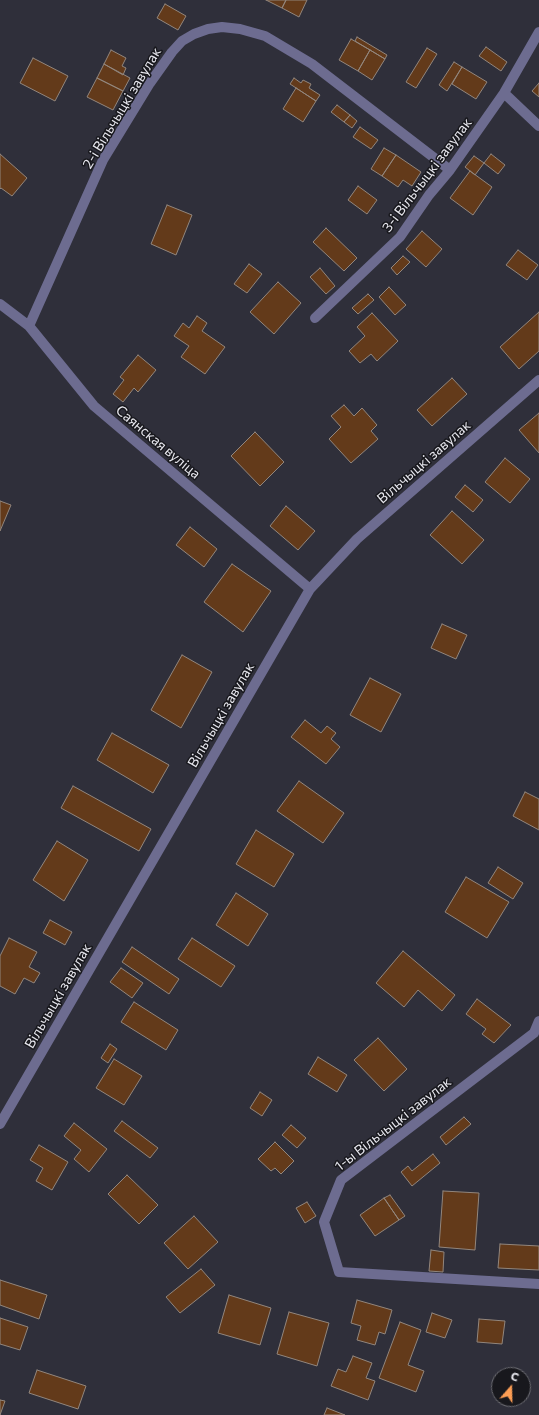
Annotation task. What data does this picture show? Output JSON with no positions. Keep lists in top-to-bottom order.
{
  "streets": {
    "street": [
      "2-і Вільчыцкі завулак",
      "3-і Вільчыцкі завулак",
      "Саянская вуліца",
      "Вільчыцкі завулак",
      "1-ы Вільчыцкі завулак"
    ]
  },
  "crossings": [
    ["2-і Вільчыцкі завулак", "3-і Вільчыцкі завулак"],
    ["2-і Вільчыцкі завулак", "Саянская вуліца"],
    ["Саянская вуліца", "Вільчыцкі завулак"]
  ],
  "north": "top"
}
